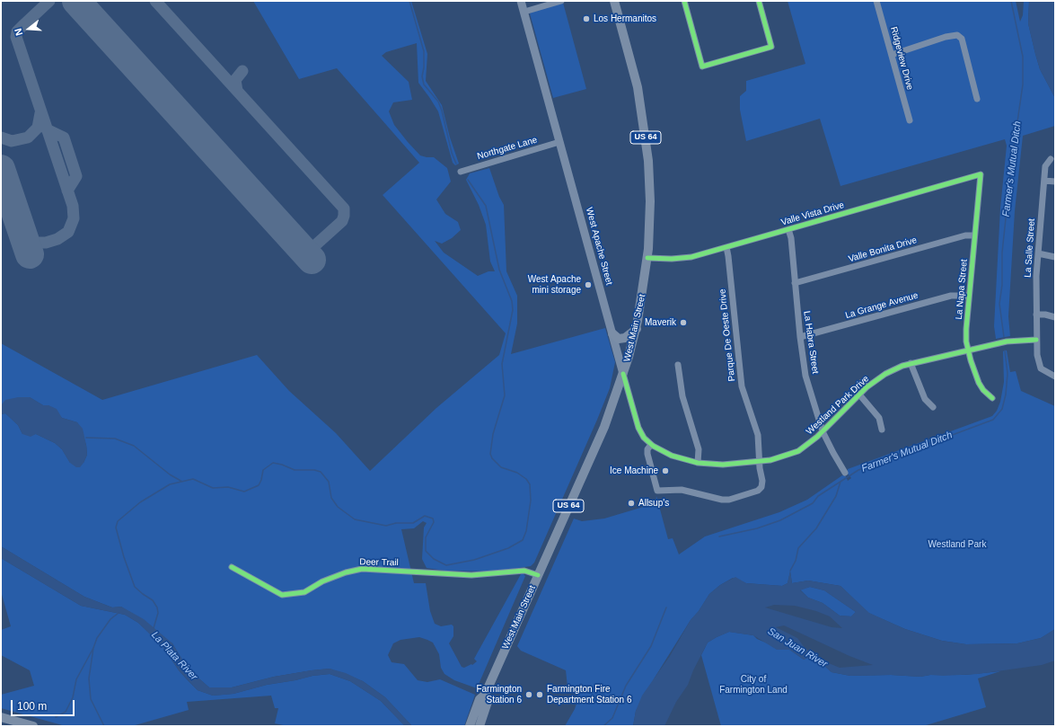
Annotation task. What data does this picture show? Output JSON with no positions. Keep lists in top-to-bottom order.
{
  "streets": {
    "highway": ["US 64", "West Main Street"],
    "main road": ["West Apache Street"],
    "street": [
      "Ridgeview Drive",
      "Northgate Lane",
      "Valle Vista Drive",
      "La Salle Street",
      "Valle Bonita Drive",
      "La Napa Street",
      "La Grange Avenue",
      "Parque De Oeste Drive",
      "La Habra Street",
      "Westland Park Drive",
      "Deer Trail"
    ]
  },
  "crossings": [
    ["Northgate Lane", "West Apache Street"],
    ["Valle Vista Drive", "La Napa Street"],
    ["Valle Vista Drive", "West Main Street"],
    ["Valle Vista Drive", "Parque De Oeste Drive"],
    ["Valle Vista Drive", "La Habra Street"],
    ["West Apache Street", "West Main Street"],
    ["West Apache Street", "Westland Park Drive"],
    ["La Salle Street", "Westland Park Drive"],
    ["Valle Bonita Drive", "La Napa Street"],
    ["Valle Bonita Drive", "La Habra Street"],
    ["La Napa Street", "La Grange Avenue"],
    ["La Napa Street", "Westland Park Drive"],
    ["La Grange Avenue", "La Habra Street"],
    ["West Main Street", "Deer Trail"],
    ["Parque De Oeste Drive", "Westland Park Drive"],
    ["La Habra Street", "Westland Park Drive"]
  ],
  "water": ["Farmer's Mutual Ditch", "San Juan River", "La Plata River"],
  "parks": ["Westland Park", "City of Farmington Land"],
  "places": [
    "Los Hermanitos",
    "West Apache mini storage",
    "Maverik",
    "Ice Machine",
    "Allsup's",
    "Farmington Station 6",
    "Farmington Fire Department Station 6"
  ],
  "scale_bar": "100 m",
  "north": "left"
}
